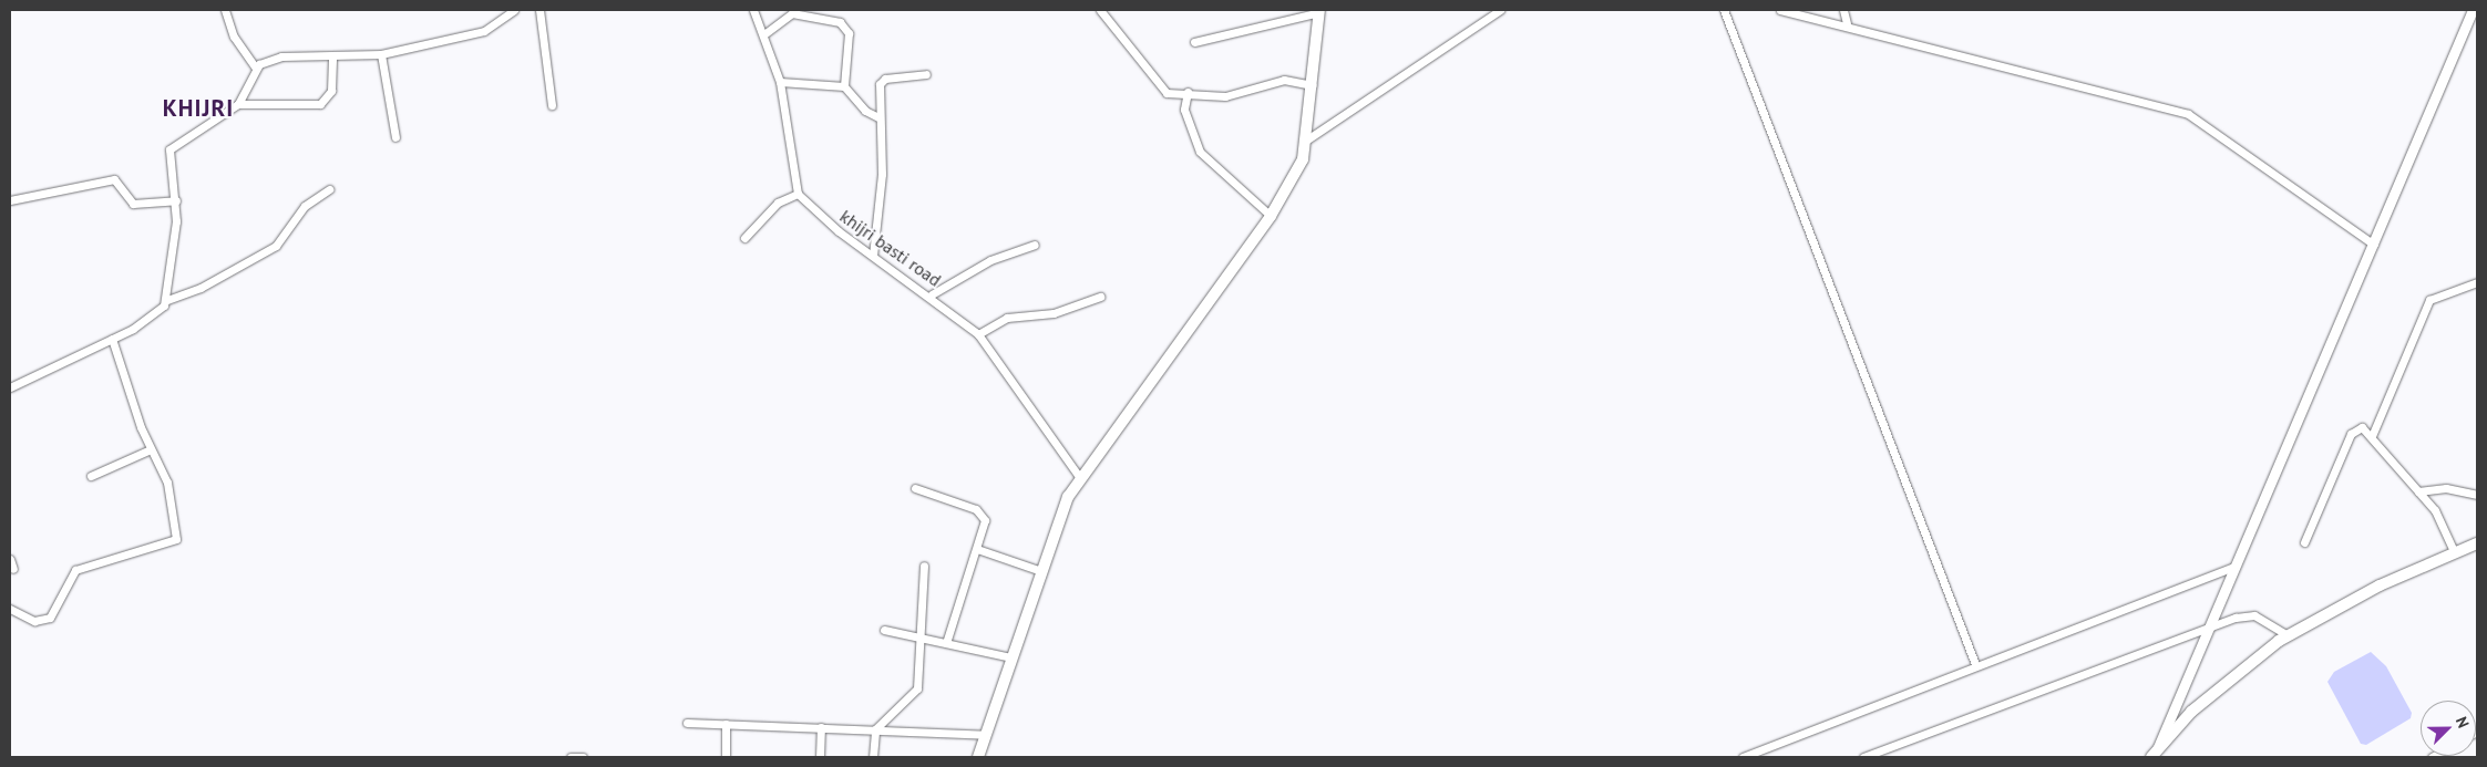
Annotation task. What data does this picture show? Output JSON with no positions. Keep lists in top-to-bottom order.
{
  "streets": {
    "street": ["khijri basti road"]
  },
  "districts": ["KHIJRI"],
  "north": "top right"
}
